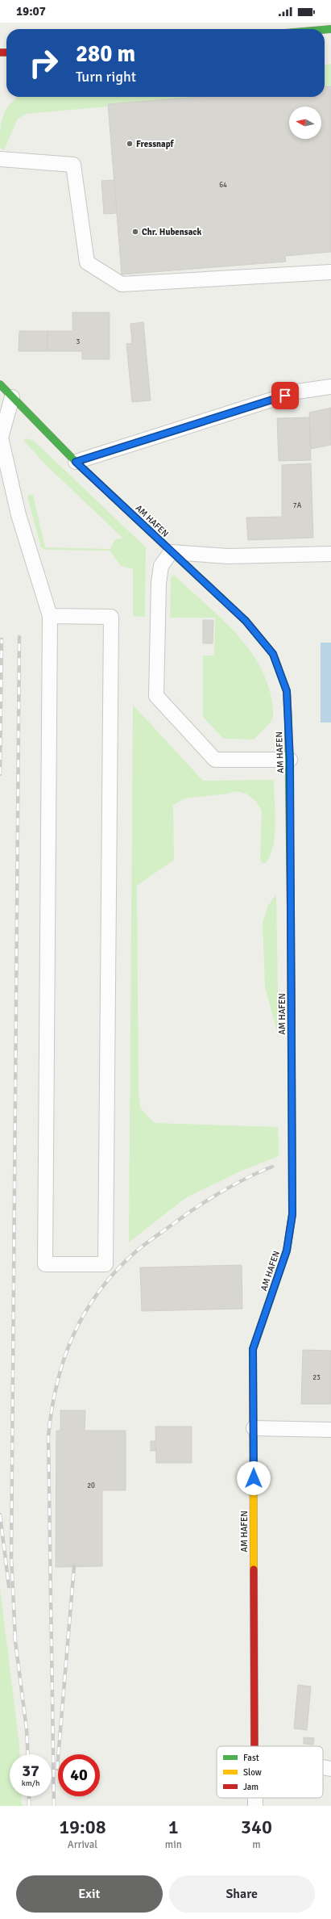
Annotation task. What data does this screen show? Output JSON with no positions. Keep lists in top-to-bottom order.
{
  "streets": {
    "street": ["AM HAFEN"]
  },
  "places": ["Fressnapf", "Chr. Hubensack"],
  "house_numbers": [
    "64",
    "3",
    "7A",
    "23",
    "20"
  ],
  "legend": ["Fast", "Slow", "Jam"],
  "north": "left",
  "page": {
    "status": "19:07",
    "turn": ["280 m", "Turn right"],
    "speed": "37 km/h",
    "limit": "40",
    "eta": [
      "19:08",
      "Arrival",
      "1",
      "min",
      "340",
      "m"
    ],
    "buttons": ["Exit", "Share"]
  }
}
